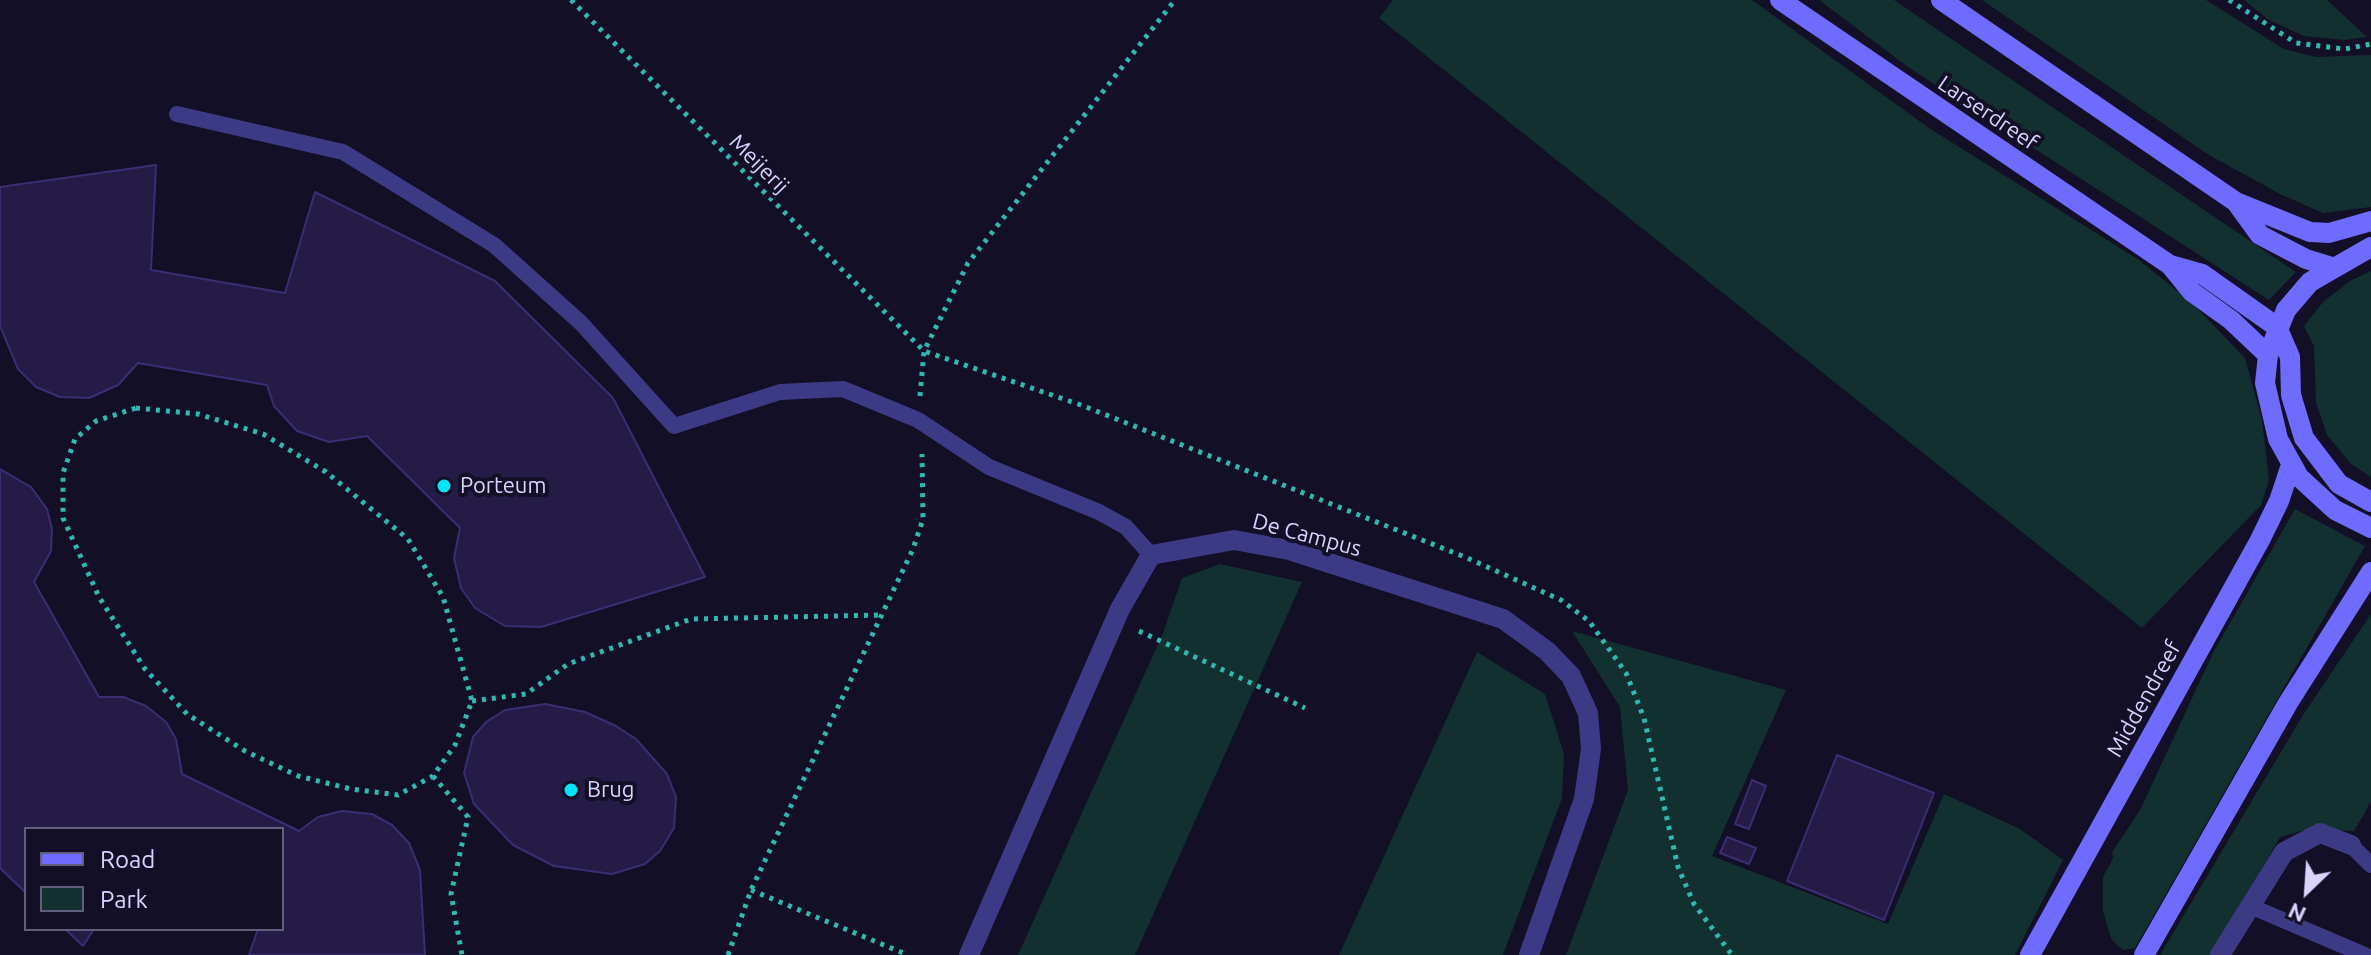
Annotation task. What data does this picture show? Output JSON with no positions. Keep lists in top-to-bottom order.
{
  "streets": {
    "main road": ["Larserdreef", "Middendreef"],
    "street": ["De Campus"],
    "path": ["Meijerij"]
  },
  "places": ["Porteum", "Brug"],
  "legend": ["Road", "Park"],
  "north": "bottom left"
}
